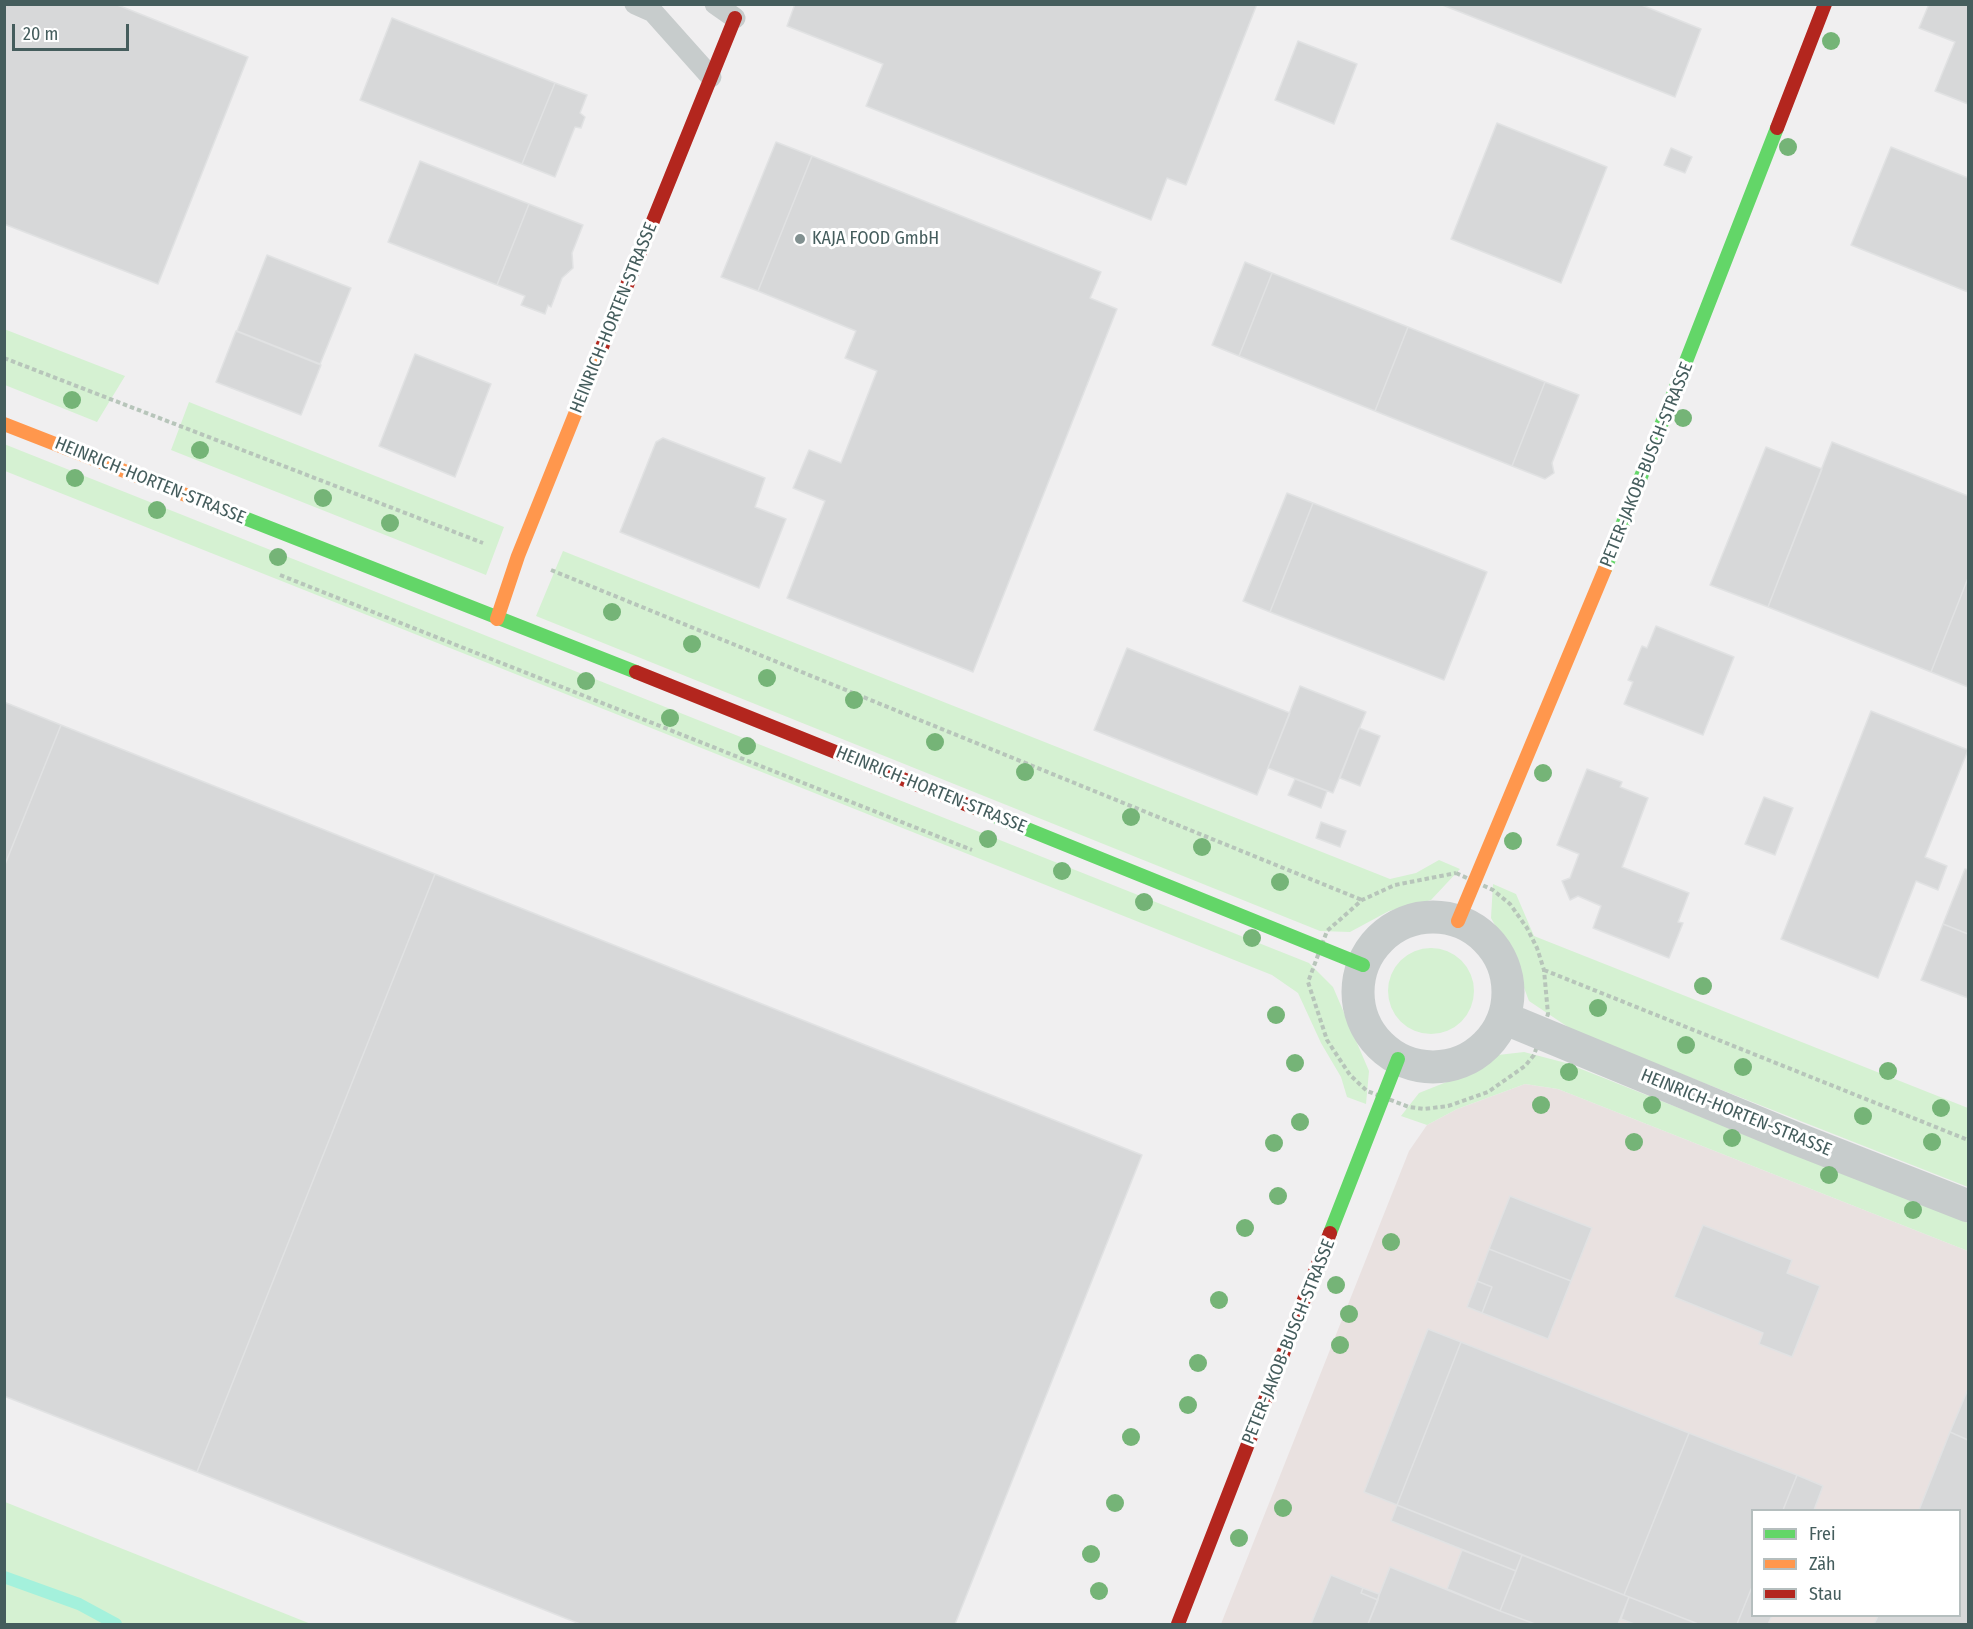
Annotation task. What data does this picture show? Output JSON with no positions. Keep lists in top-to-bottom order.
{
  "streets": {
    "street": ["HEINRICH-HORTEN-STRASSE", "PETER-JAKOB-BUSCH-STRASSE"]
  },
  "crossings": [
    ["HEINRICH-HORTEN-STRASSE", "PETER-JAKOB-BUSCH-STRASSE"]
  ],
  "places": ["KAJA FOOD GmbH"],
  "legend": ["Frei", "Zäh", "Stau"],
  "scale_bar": "20 m"
}
